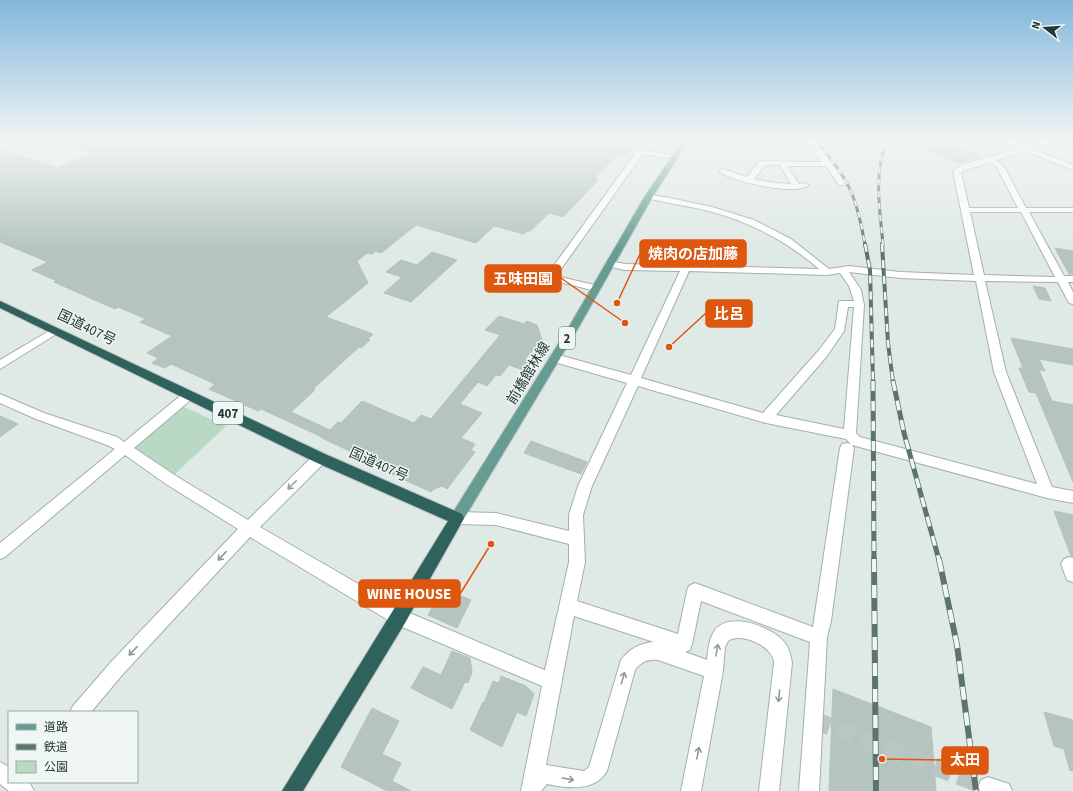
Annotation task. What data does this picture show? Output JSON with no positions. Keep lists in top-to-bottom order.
{
  "streets": {
    "highway": ["国道407号", "407"],
    "main road": ["2", "前橋館林線"]
  },
  "crossings": [
    ["国道407号", "前橋館林線"]
  ],
  "places": [
    "焼肉の店加藤",
    "五味田園",
    "比呂",
    "WINE HOUSE",
    "太田"
  ],
  "legend": ["道路", "鉄道", "公園"],
  "north": "left"
}
